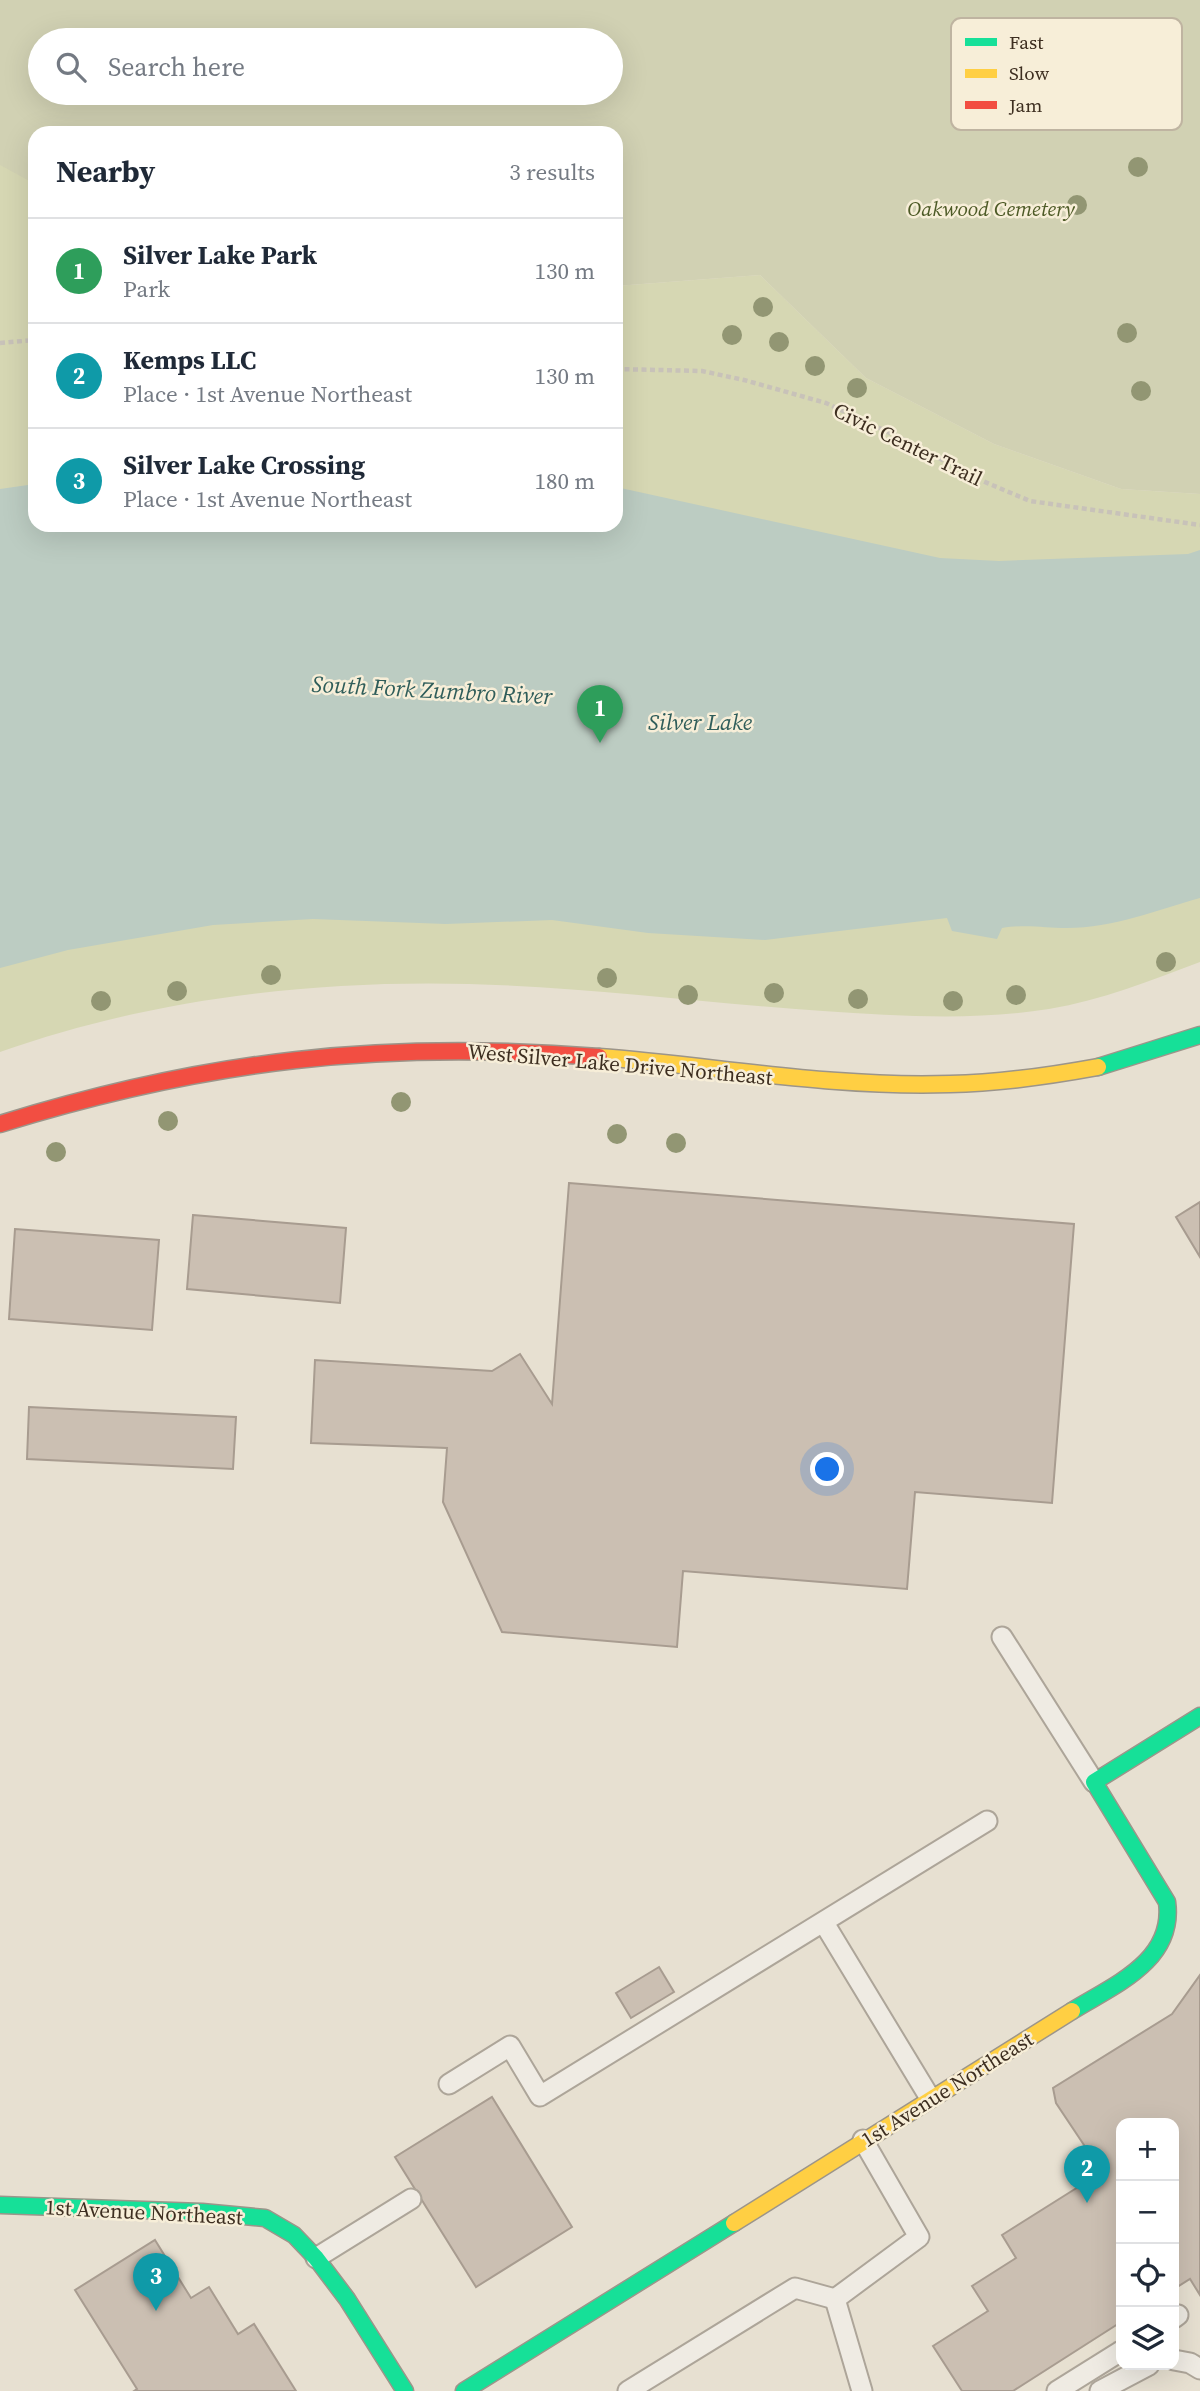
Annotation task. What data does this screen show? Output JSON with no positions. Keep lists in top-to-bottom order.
{
  "streets": {
    "street": ["West Silver Lake Drive Northeast", "1st Avenue Northeast"],
    "path": ["Civic Center Trail"]
  },
  "water": ["South Fork Zumbro River", "Silver Lake"],
  "parks": ["Oakwood Cemetery"],
  "legend": ["Fast", "Slow", "Jam"],
  "page": {
    "search": "Search here",
    "heading": ["Nearby", "3 results"],
    "list": [
      {
        "mark": "1",
        "name": "Silver Lake Park",
        "note": "Park",
        "value": "130 m"
      },
      {
        "mark": "2",
        "name": "Kemps LLC",
        "note": "Place · 1st Avenue Northeast",
        "value": "130 m"
      },
      {
        "mark": "3",
        "name": "Silver Lake Crossing",
        "note": "Place · 1st Avenue Northeast",
        "value": "180 m"
      }
    ],
    "pins": ["1", "2", "3"],
    "map_buttons": ["+", "−"]
  }
}
